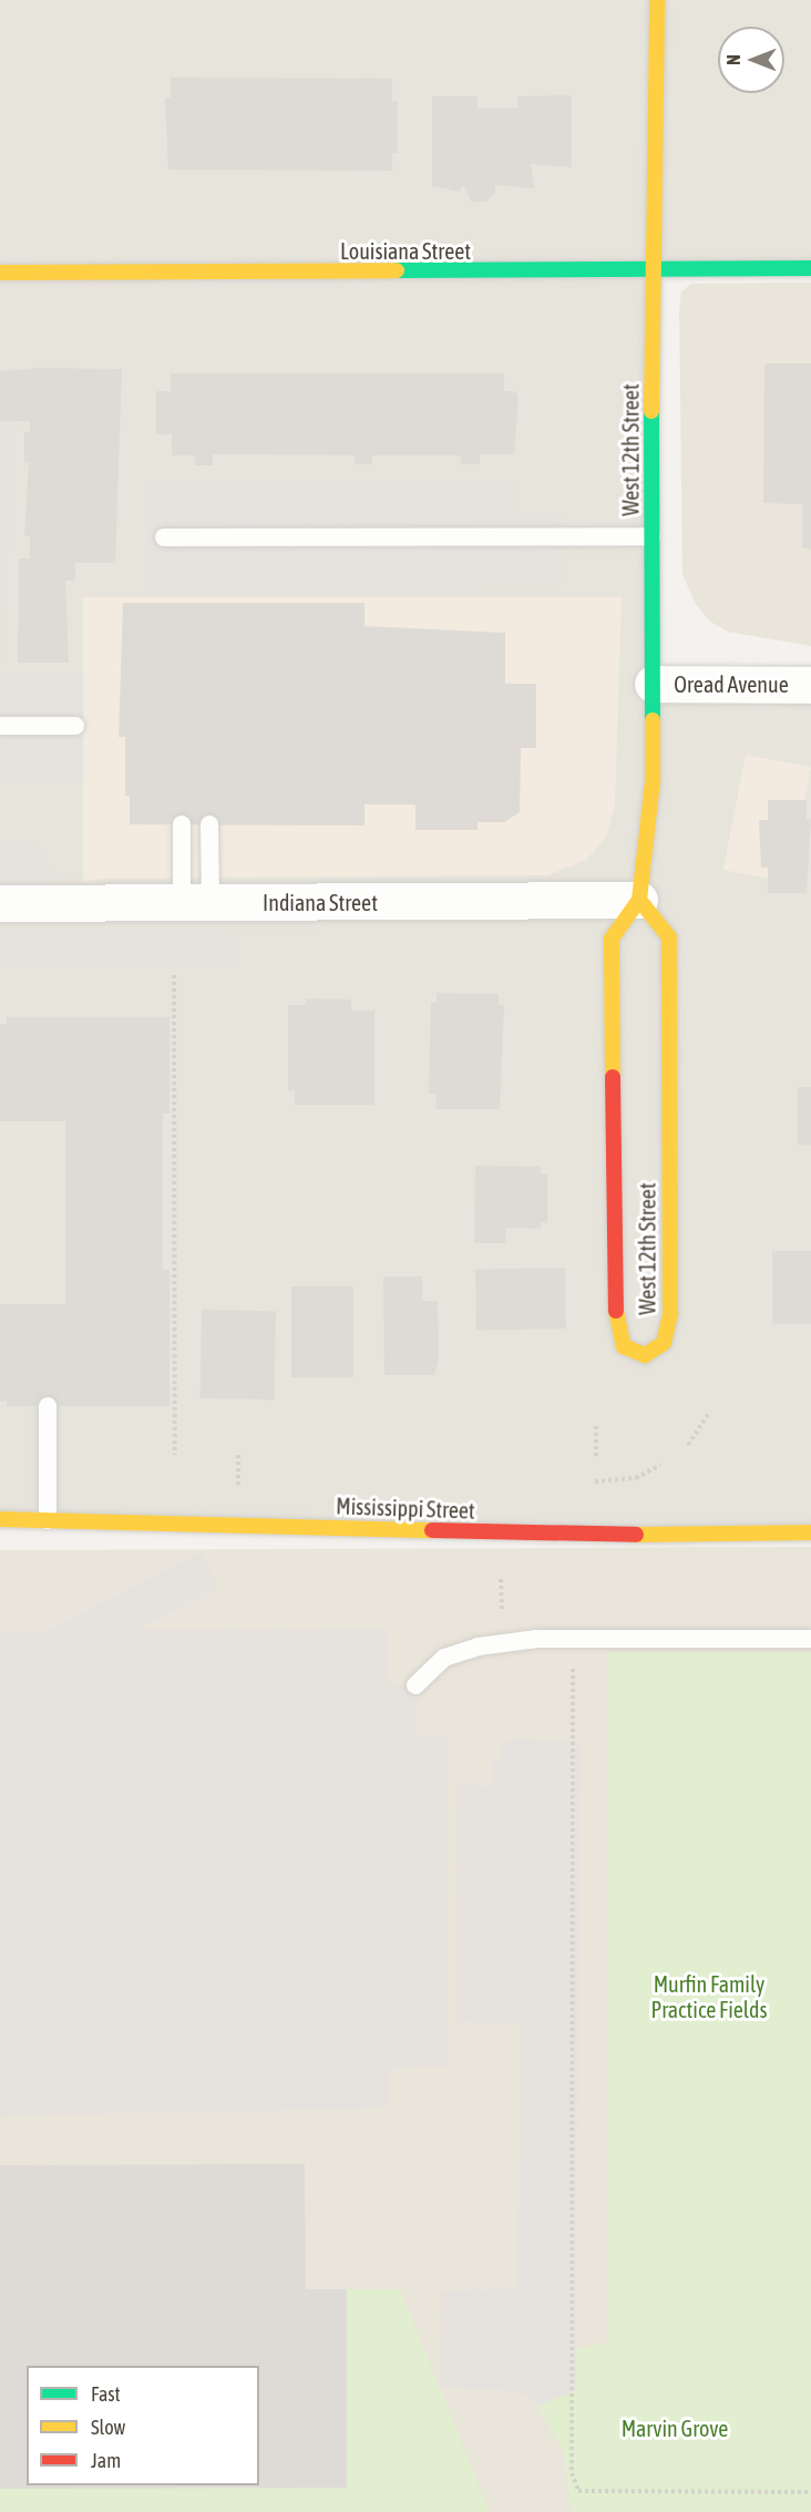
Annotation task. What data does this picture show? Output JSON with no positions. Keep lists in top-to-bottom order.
{
  "streets": {
    "street": [
      "Louisiana Street",
      "West 12th Street",
      "Oread Avenue",
      "Indiana Street",
      "Mississippi Street"
    ]
  },
  "crossings": [
    ["Louisiana Street", "West 12th Street"],
    ["West 12th Street", "Oread Avenue"],
    ["West 12th Street", "Indiana Street"]
  ],
  "parks": ["Murfin Family Practice Fields", "Marvin Grove"],
  "legend": ["Fast", "Slow", "Jam"],
  "north": "left"
}
